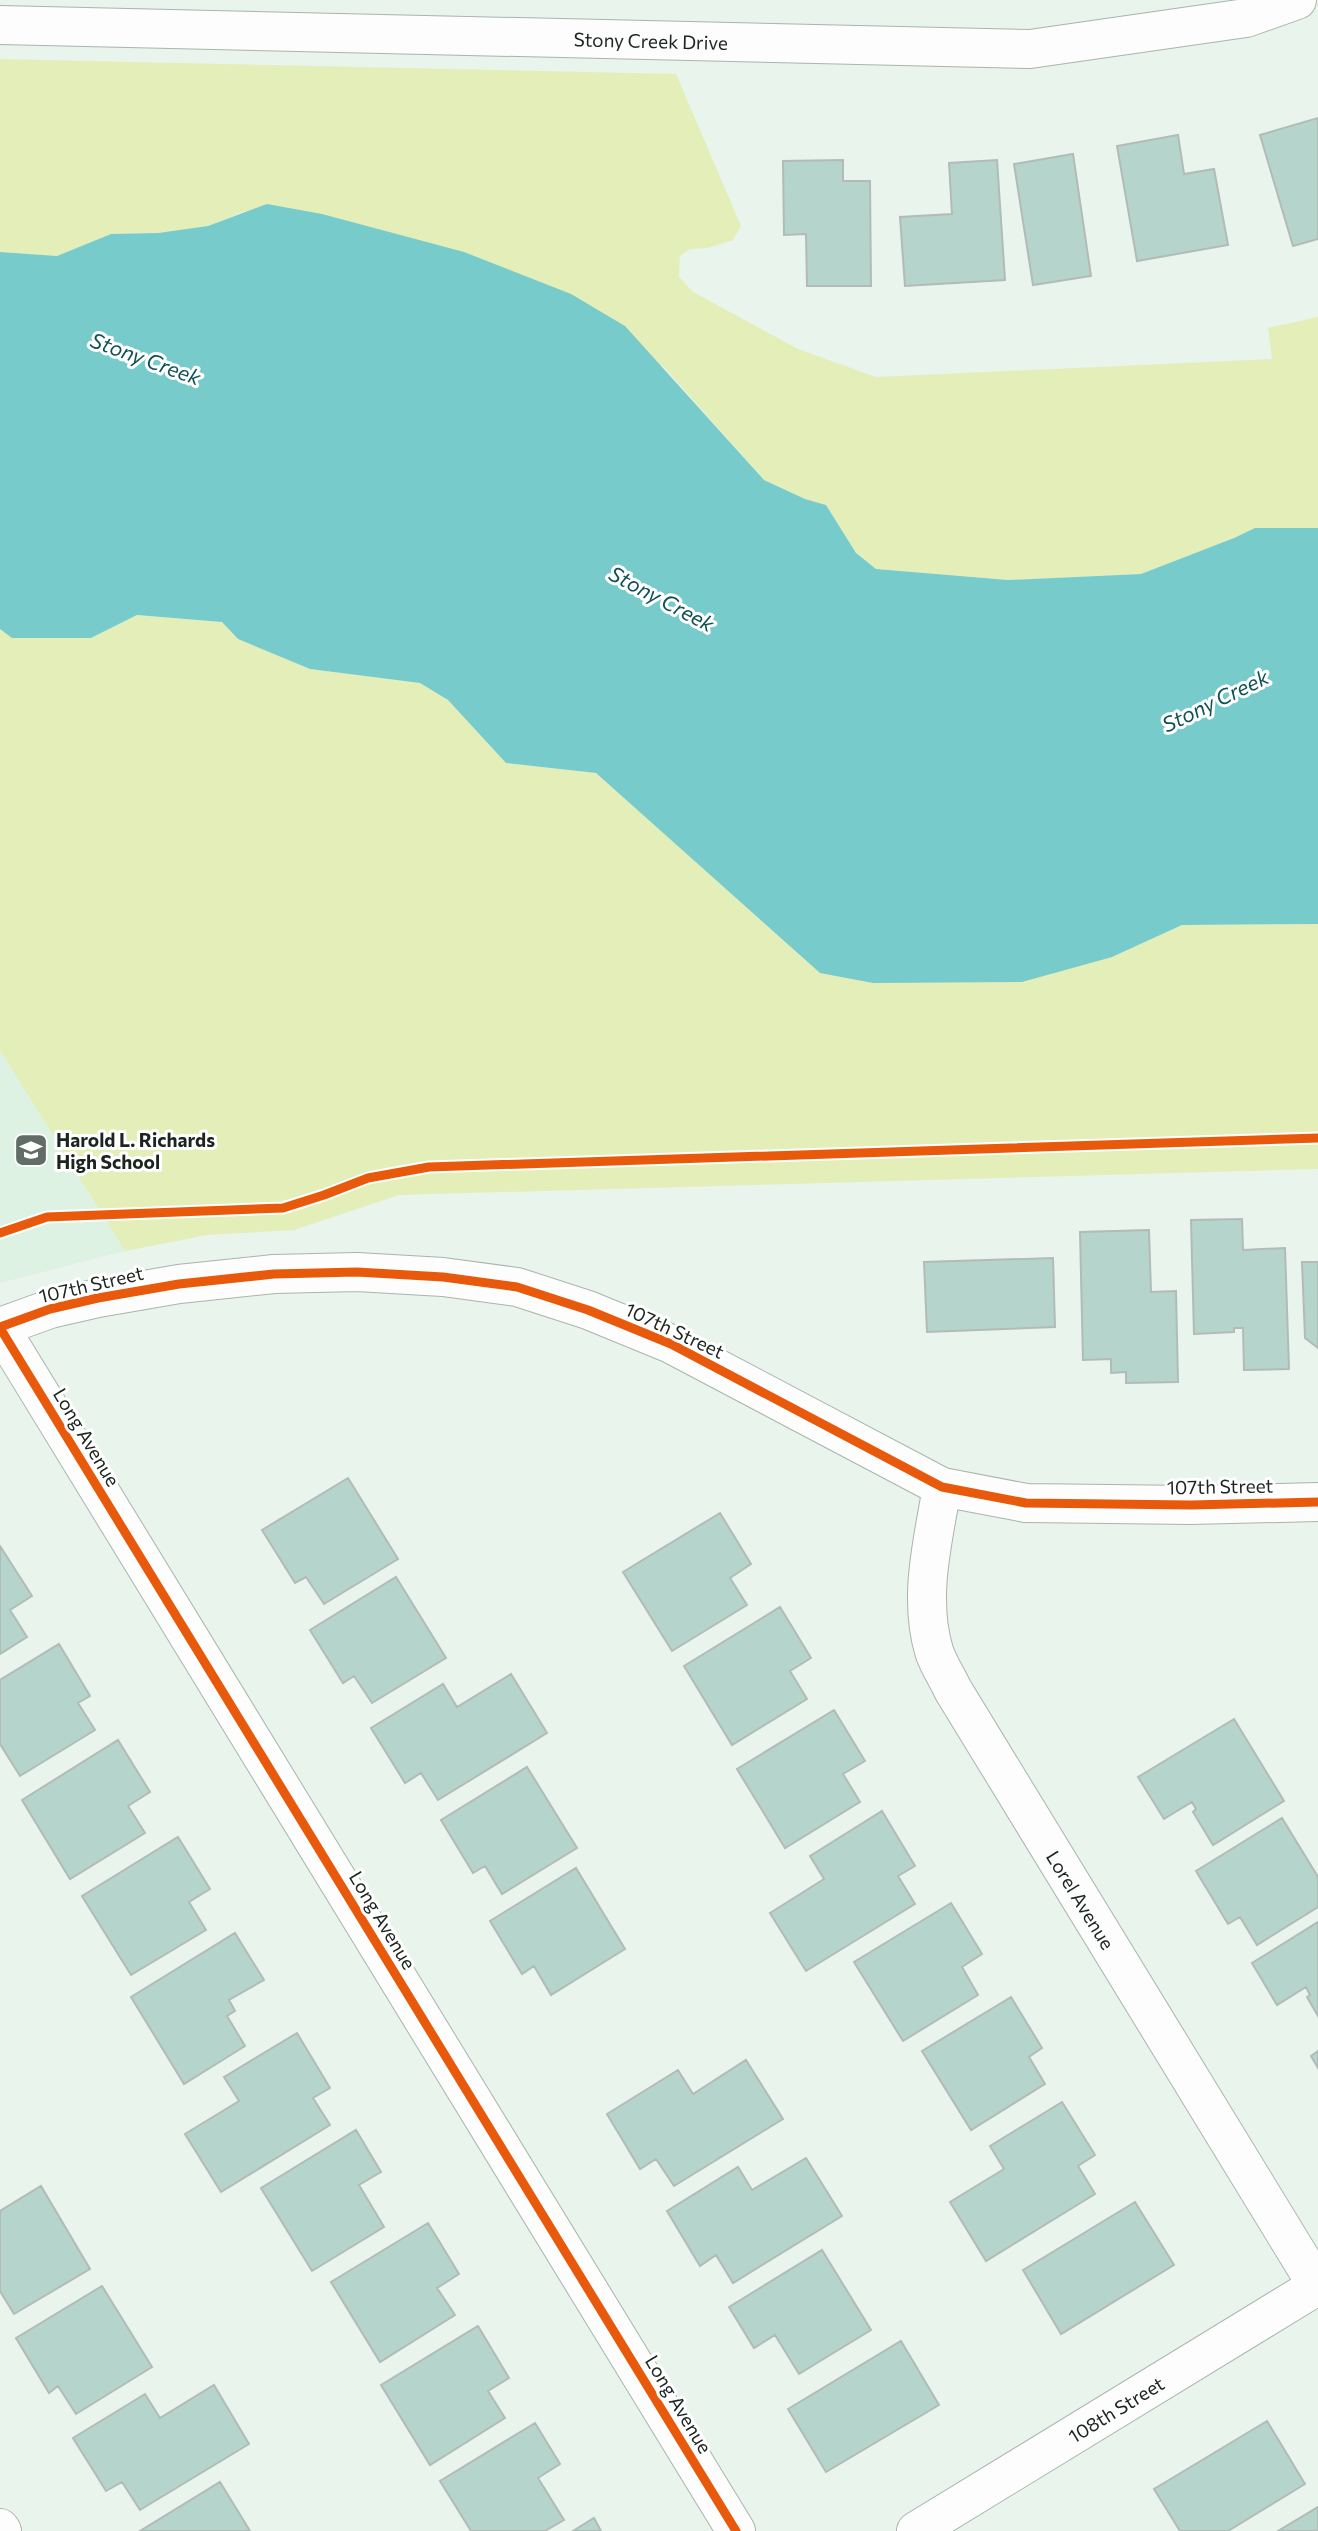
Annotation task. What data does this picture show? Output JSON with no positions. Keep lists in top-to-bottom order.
{
  "streets": {
    "street": [
      "Stony Creek Drive",
      "107th Street",
      "Long Avenue",
      "Lorel Avenue",
      "108th Street"
    ]
  },
  "crossings": [
    ["107th Street", "Long Avenue"],
    ["107th Street", "Lorel Avenue"],
    ["Lorel Avenue", "108th Street"]
  ],
  "water": ["Stony Creek"],
  "places": {
    "school or university": ["Harold L. Richards High School"]
  }
}
